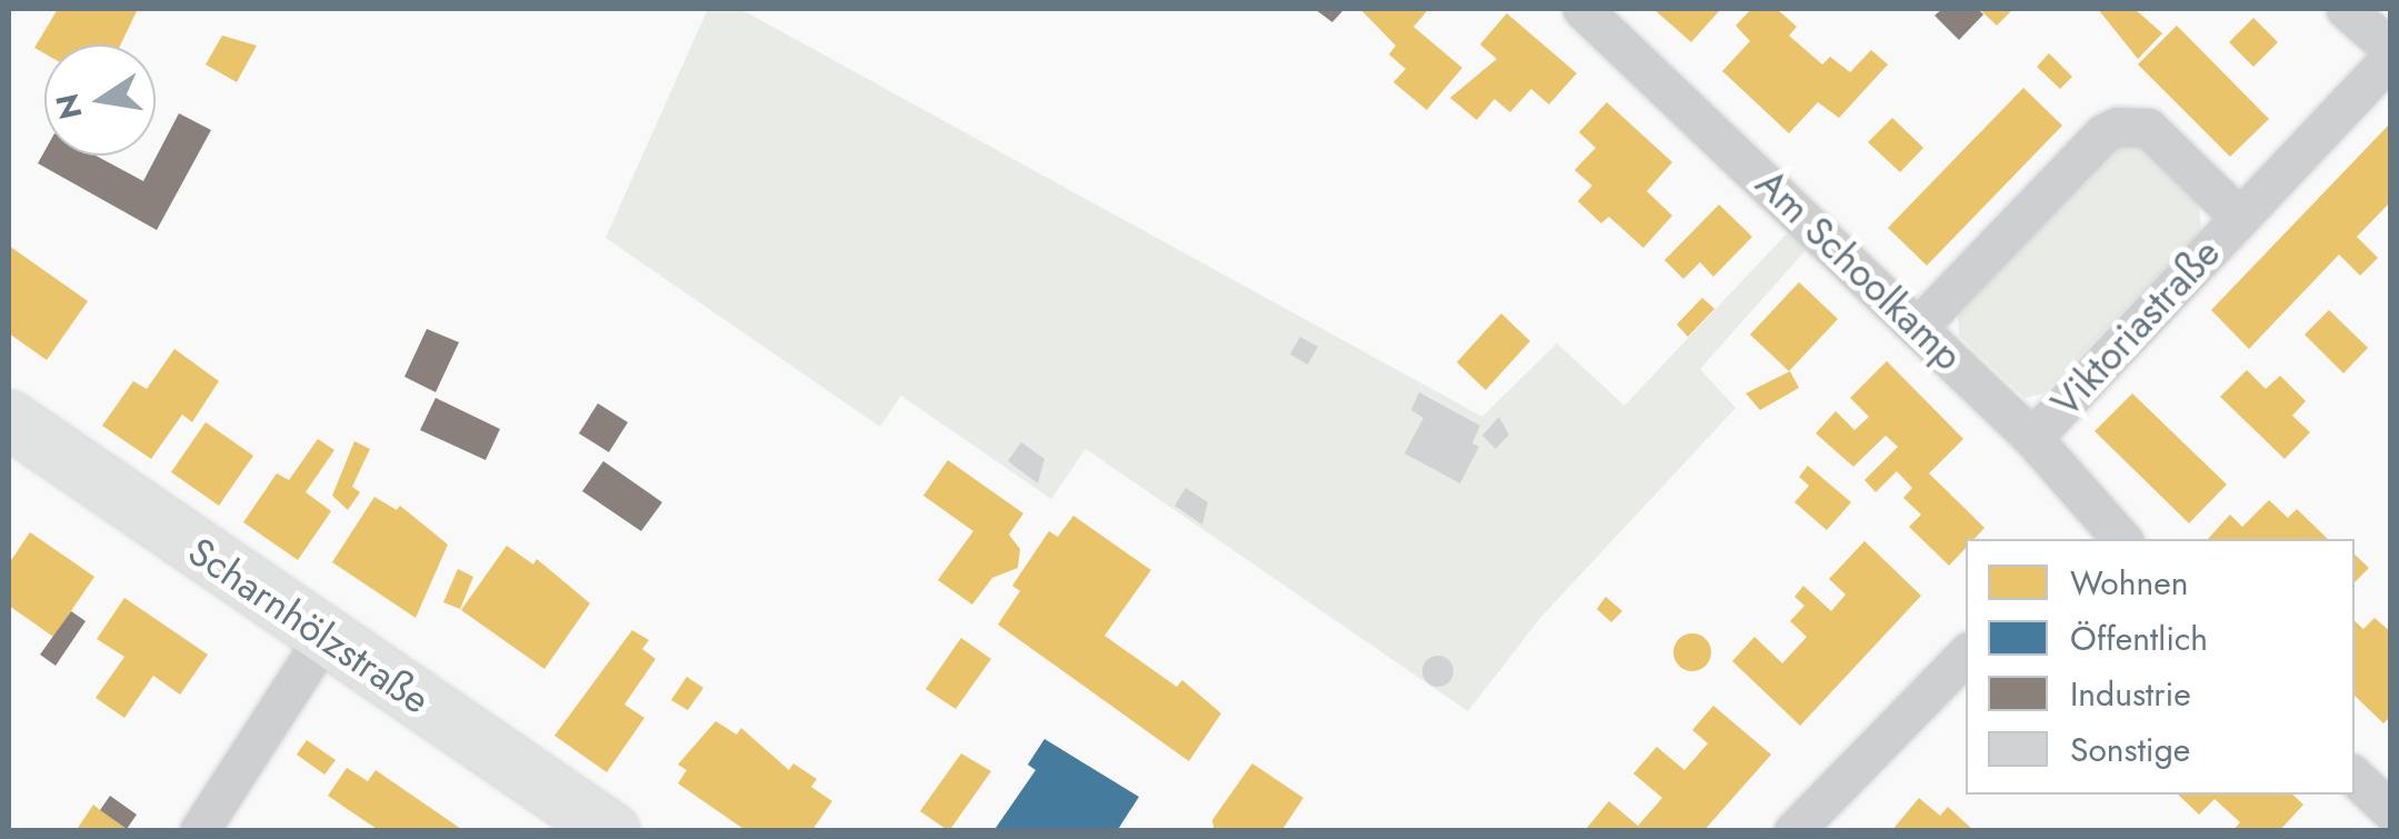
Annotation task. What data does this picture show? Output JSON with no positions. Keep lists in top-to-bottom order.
{
  "streets": {
    "main road": ["Scharnhölzstraße"],
    "street": ["Am Schoolkamp", "Viktoriastraße"]
  },
  "crossings": [
    ["Am Schoolkamp", "Viktoriastraße"]
  ],
  "legend": [
    "Wohnen",
    "Öffentlich",
    "Industrie",
    "Sonstige"
  ],
  "north": "left"
}
